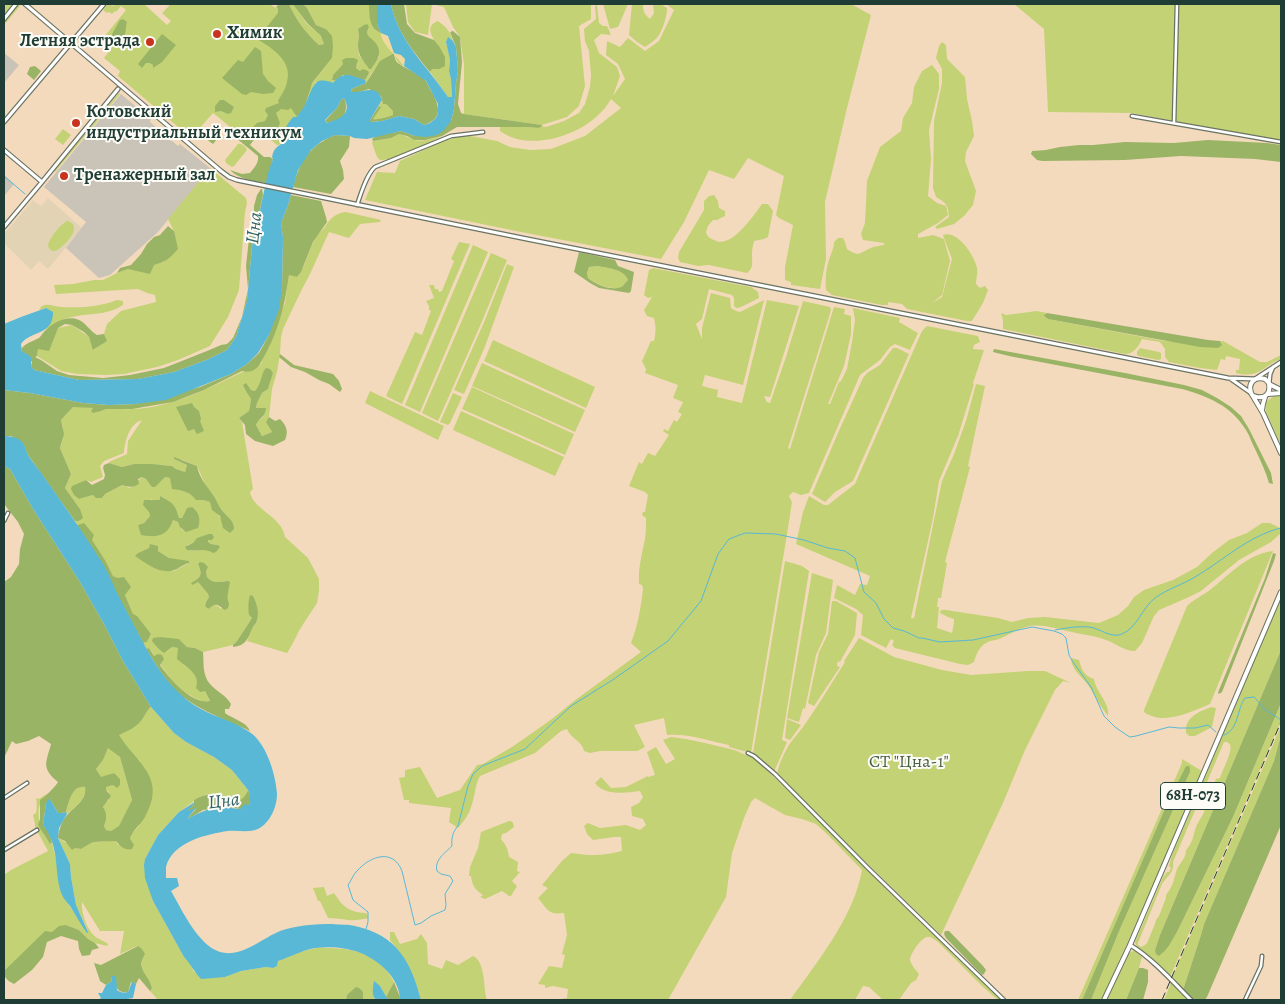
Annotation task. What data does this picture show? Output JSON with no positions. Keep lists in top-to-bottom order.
{
  "streets": {
    "main road": ["68Н-073"]
  },
  "water": ["Цна"],
  "parks": ["СТ \"Цна-1\""],
  "places": [
    "Химик",
    "Летняя эстрада",
    "Котовский индустриальный техникум",
    "Тренажерный зал"
  ]
}
